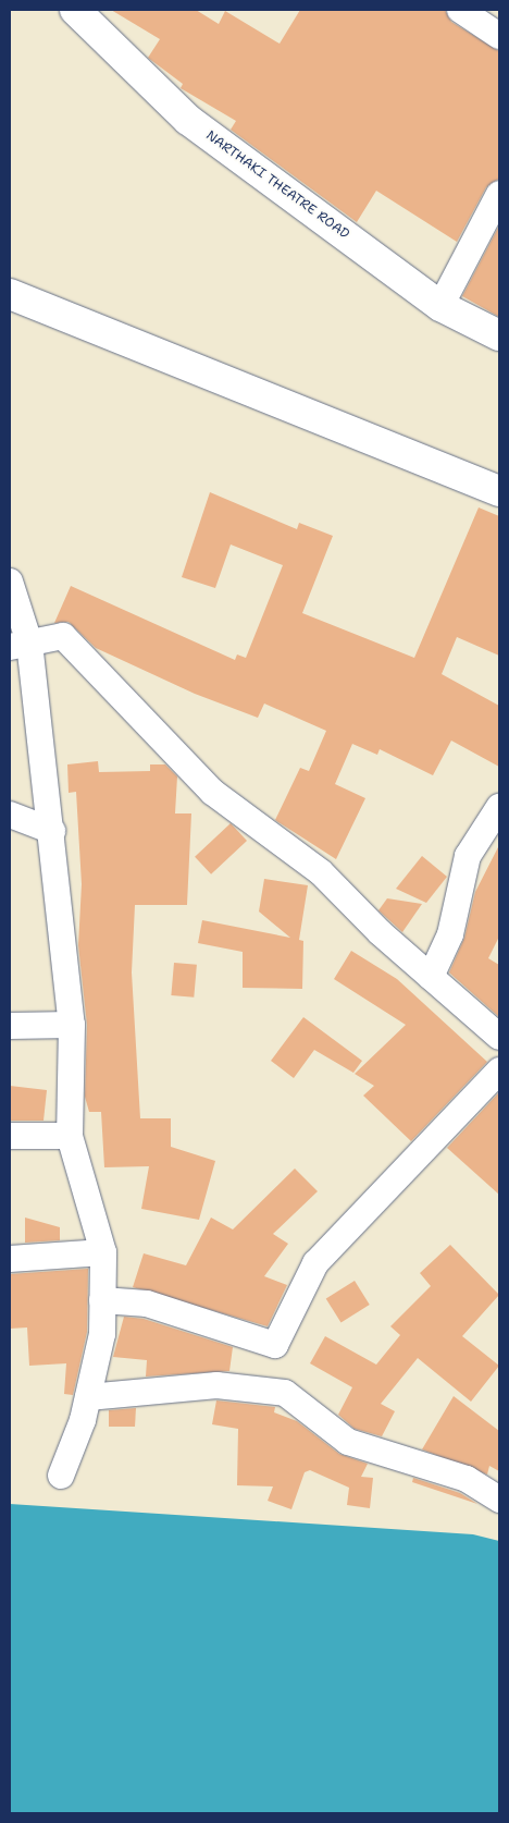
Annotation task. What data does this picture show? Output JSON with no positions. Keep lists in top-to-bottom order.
{
  "streets": {
    "street": ["NARTHAKI THEATRE ROAD"]
  }
}
